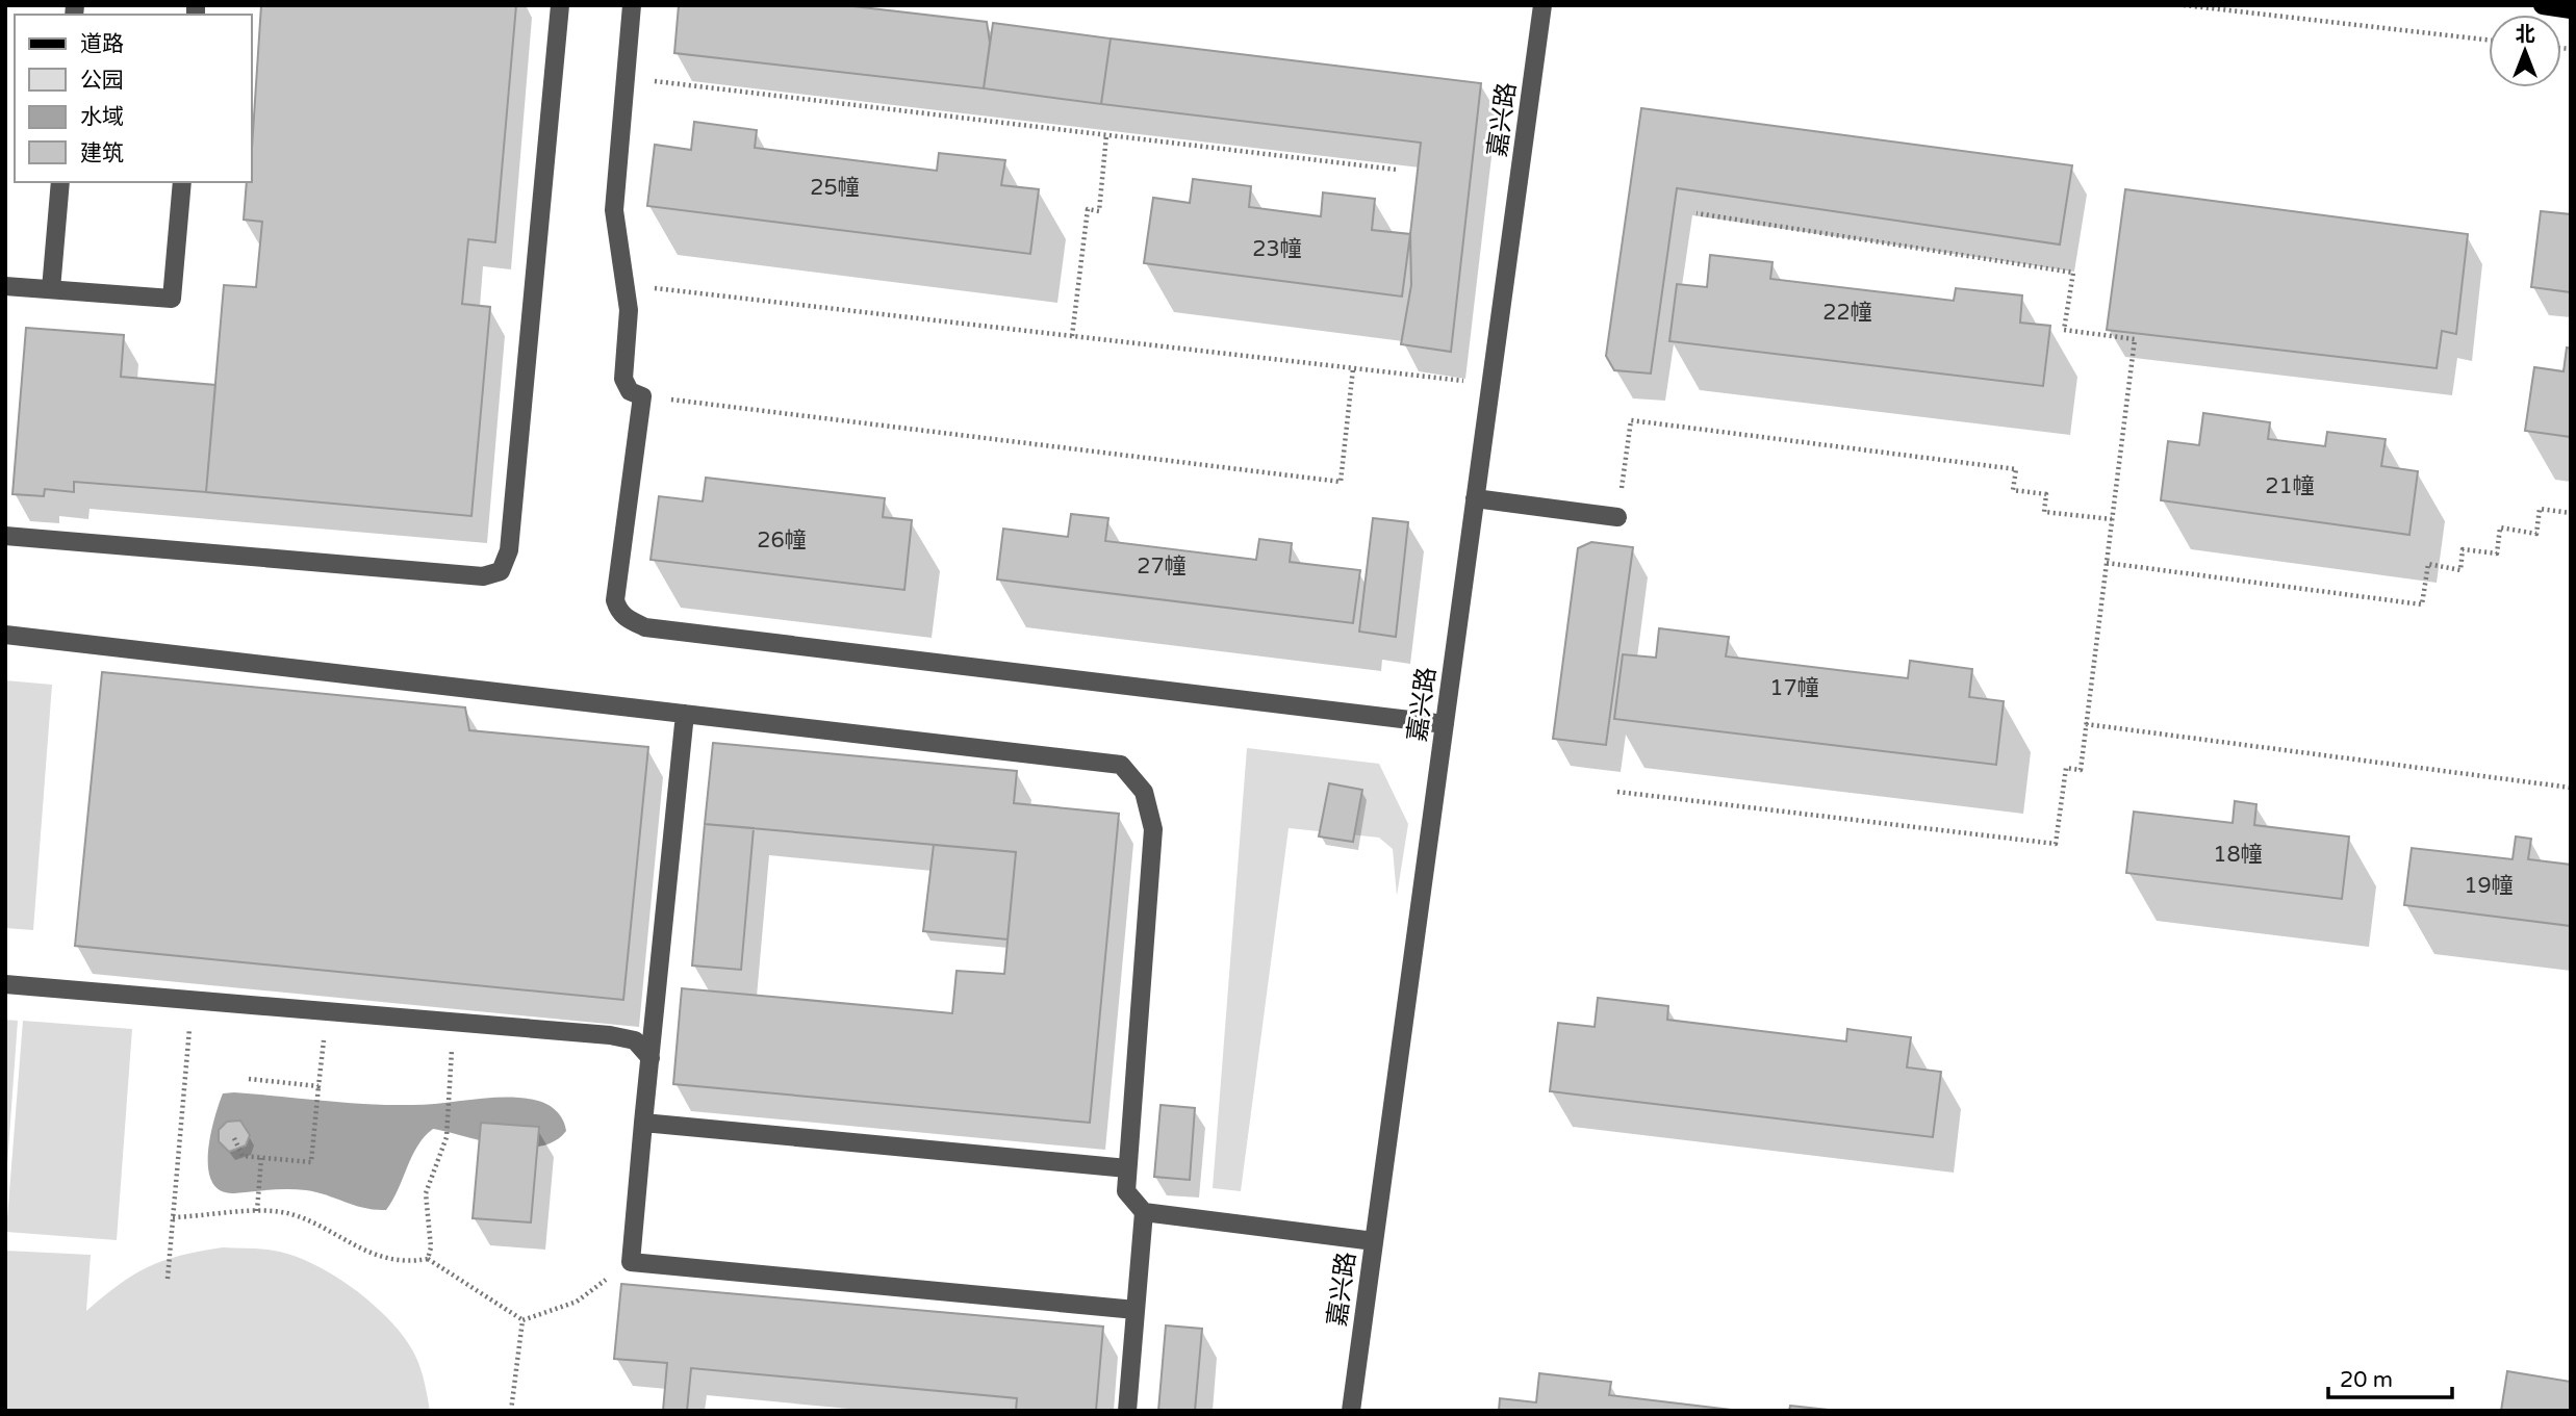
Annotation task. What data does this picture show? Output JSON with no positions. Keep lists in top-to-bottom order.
{
  "streets": {
    "street": ["嘉兴路"]
  },
  "house_numbers": [
    "25幢",
    "23幢",
    "22幢",
    "21幢",
    "26幢",
    "27幢",
    "17幢",
    "18幢",
    "19幢"
  ],
  "legend": [
    "道路",
    "公园",
    "水域",
    "建筑"
  ],
  "scale_bar": "20 m",
  "north": "top"
}
